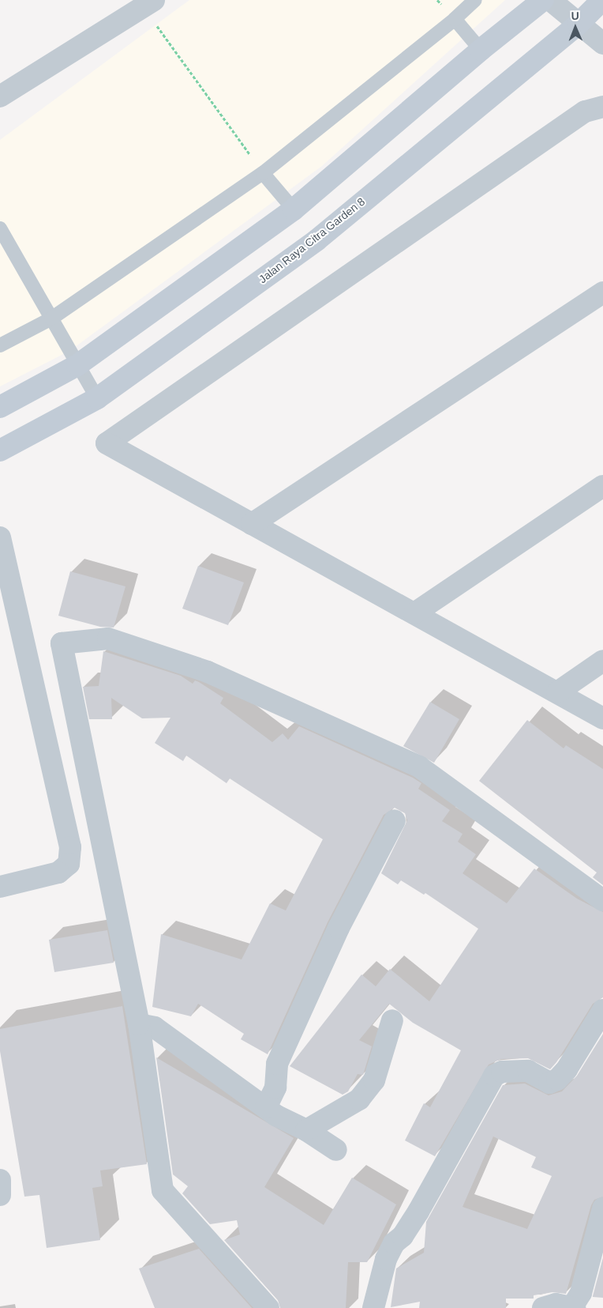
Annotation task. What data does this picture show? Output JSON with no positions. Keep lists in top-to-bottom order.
{
  "streets": {
    "street": ["Jalan Raya Citra Garden 8"]
  },
  "north": "top"
}
